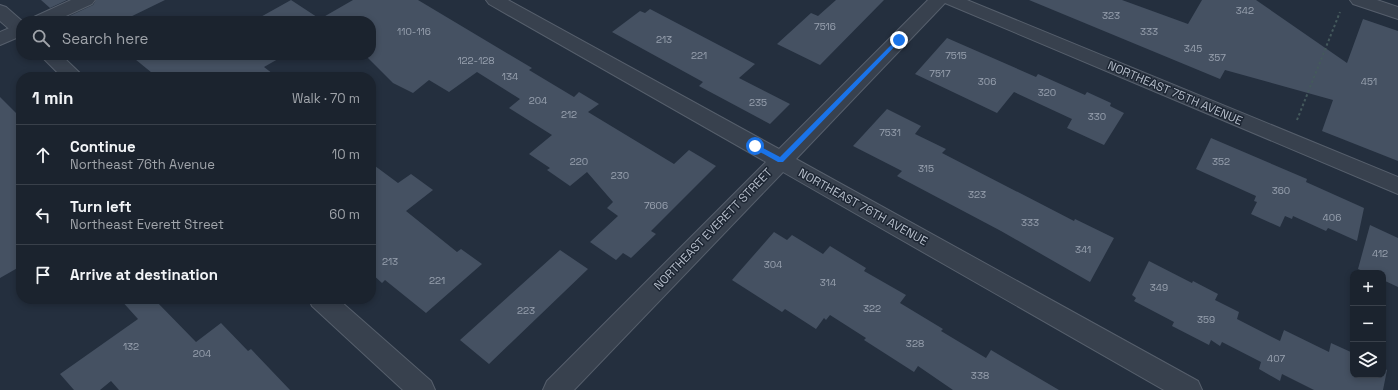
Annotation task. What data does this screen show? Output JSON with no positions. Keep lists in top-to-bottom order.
{
  "streets": {
    "street": ["NORTHEAST 75TH AVENUE", "NORTHEAST 76TH AVENUE", "NORTHEAST EVERETT STREET"]
  },
  "crossings": [
    ["NORTHEAST 76TH AVENUE", "NORTHEAST EVERETT STREET"]
  ],
  "house_numbers": [
    "342",
    "323",
    "7516",
    "110-116",
    "333",
    "213",
    "345",
    "221",
    "7515",
    "357",
    "122-128",
    "7517",
    "134",
    "306",
    "451",
    "320",
    "204",
    "235",
    "212",
    "330",
    "7531",
    "220",
    "352",
    "315",
    "230",
    "360",
    "323",
    "7606",
    "406",
    "333",
    "341",
    "412",
    "213",
    "304",
    "221",
    "314",
    "349",
    "322",
    "223",
    "359",
    "328",
    "132",
    "204",
    "407",
    "338"
  ],
  "page": {
    "search": "Search here",
    "heading": ["1 min", "Walk · 70 m"],
    "list": [
      ["Continue", "Northeast 76th Avenue", "10 m"],
      ["Turn left", "Northeast Everett Street", "60 m"],
      "Arrive at destination"
    ],
    "map_buttons": ["+", "−"]
  }
}
